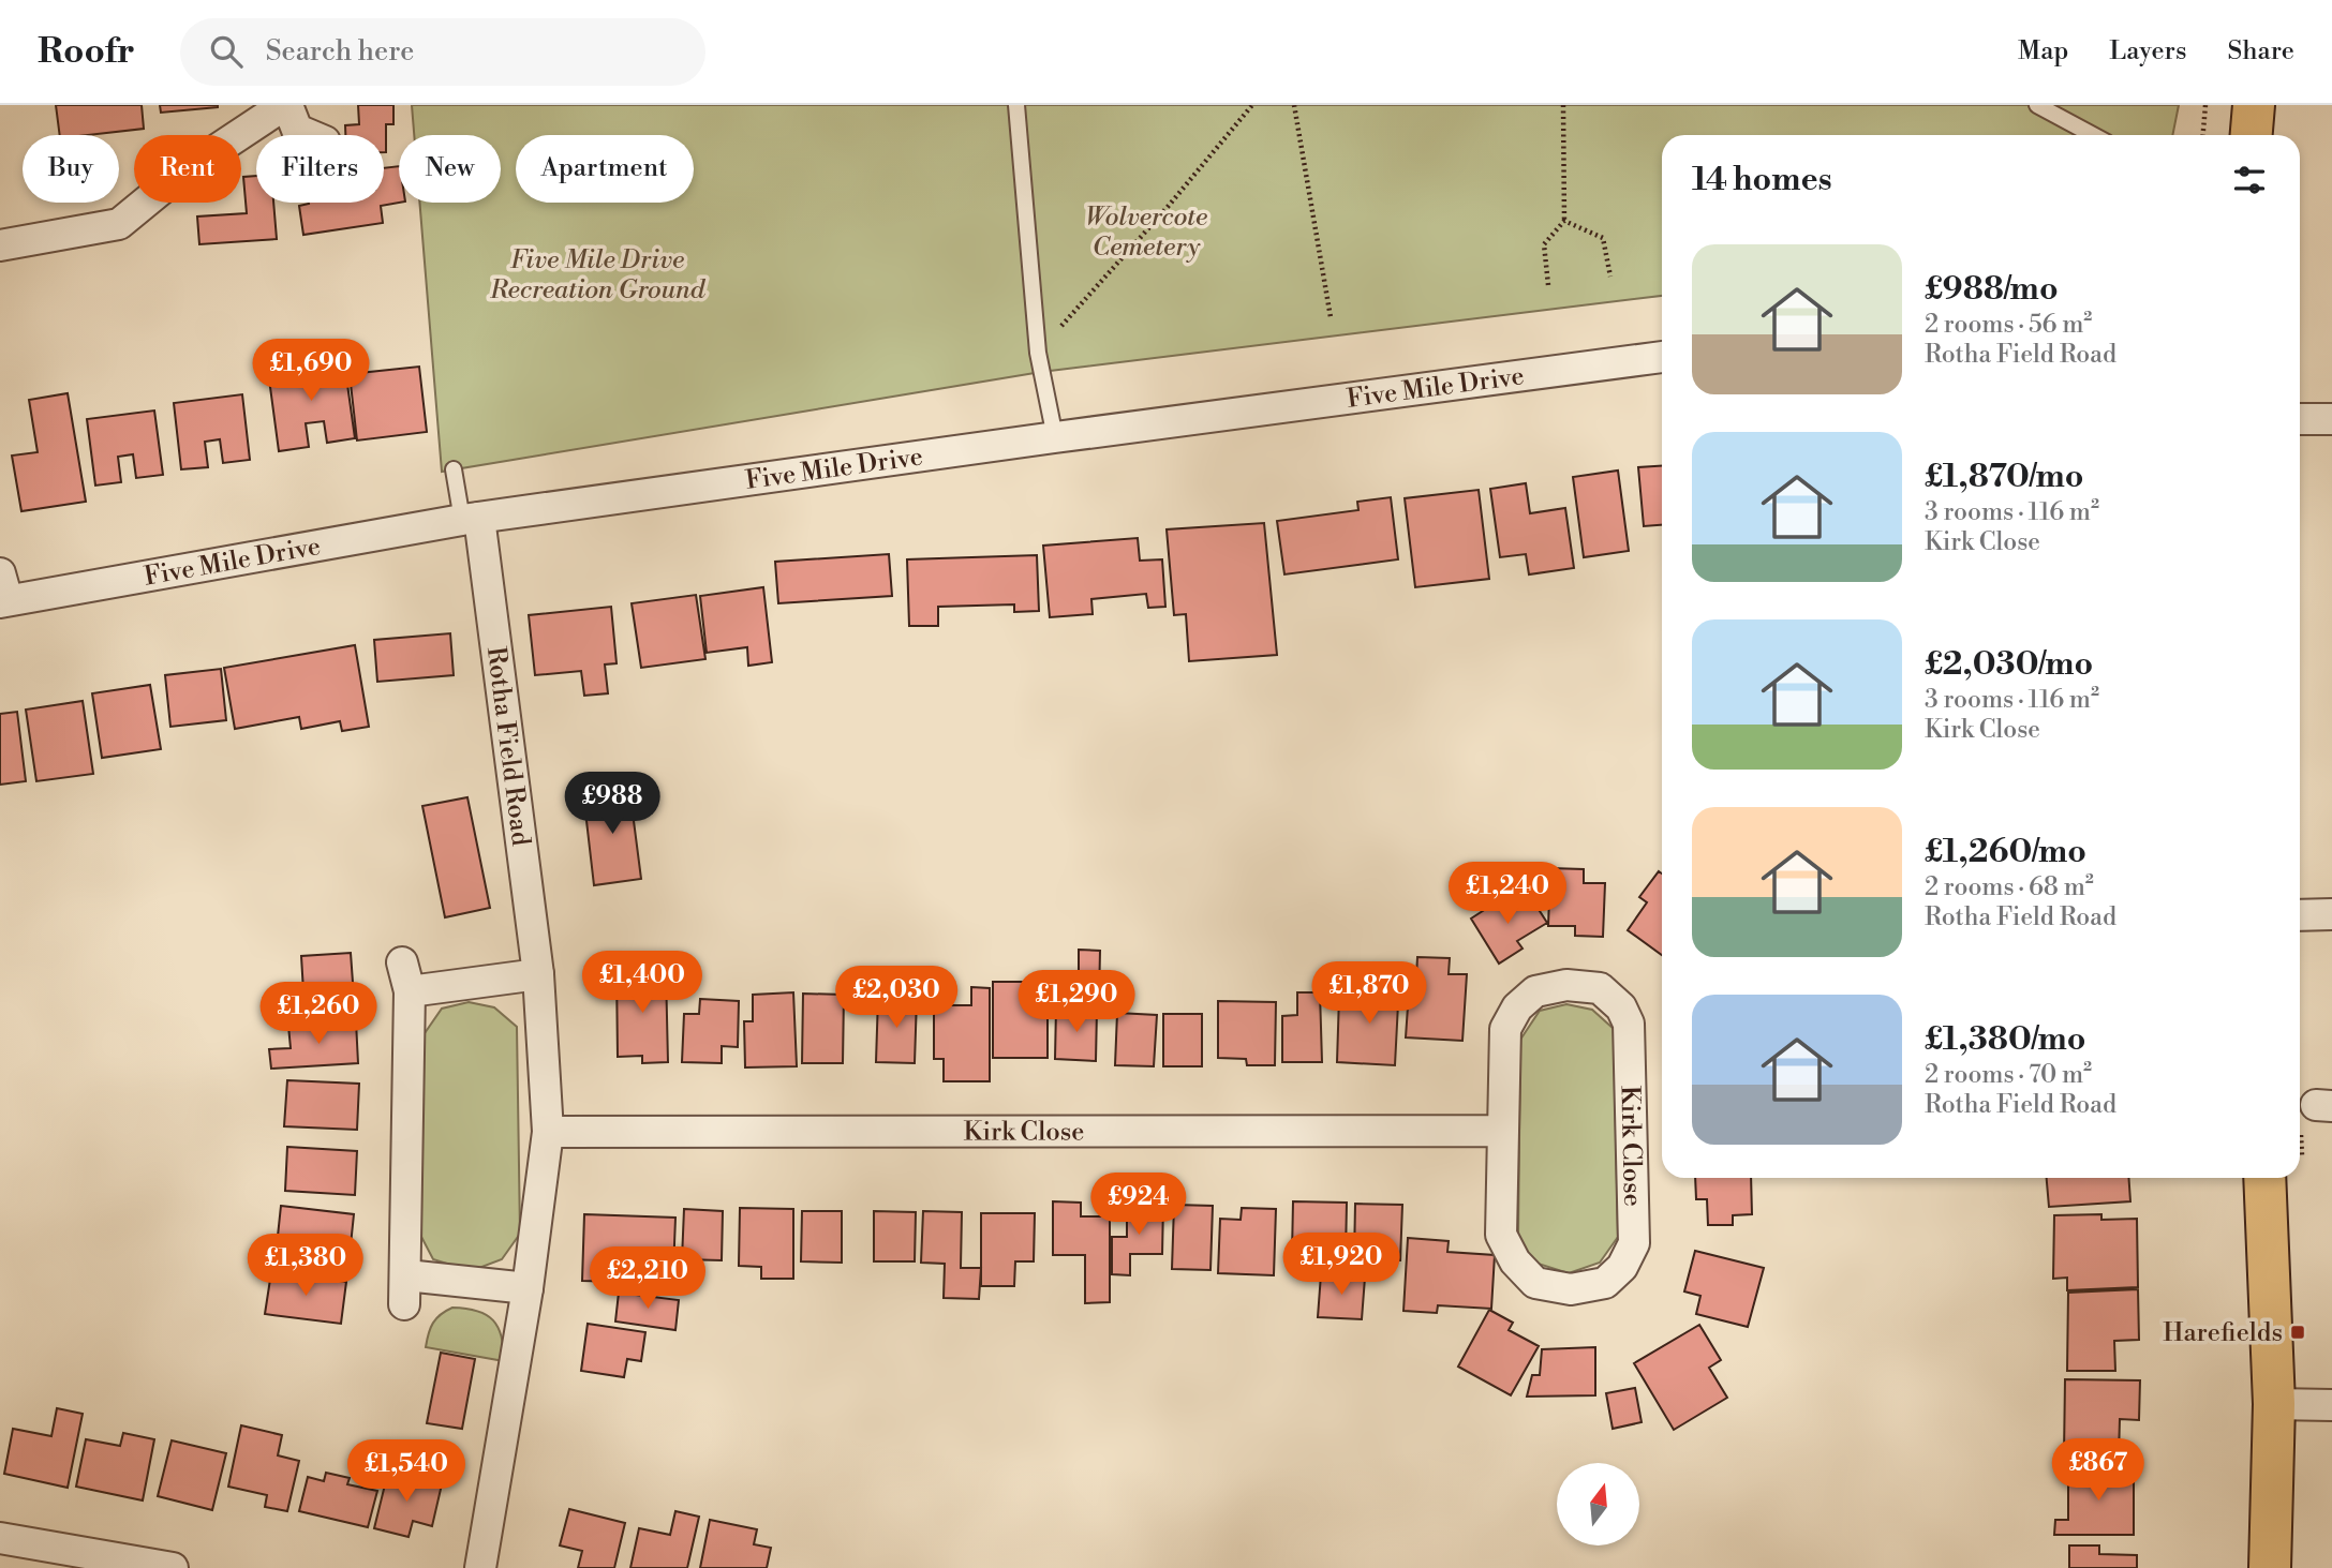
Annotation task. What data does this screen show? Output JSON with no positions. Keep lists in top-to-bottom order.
{
  "streets": {
    "street": ["Five Mile Drive", "Rotha Field Road", "Kirk Close"]
  },
  "crossings": [
    ["Five Mile Drive", "Rotha Field Road"],
    ["Rotha Field Road", "Kirk Close"]
  ],
  "parks": ["Wolvercote Cemetery", "Five Mile Drive Recreation Ground"],
  "places": {
    "transit": ["Harefields"]
  },
  "north": "top",
  "page": {
    "header": "Roofr",
    "search": "Search here",
    "nav": ["Map", "Layers", "Share"],
    "chip": [
      "Buy",
      "Rent",
      "Filters",
      "New",
      "Apartment"
    ],
    "heading": "14 homes",
    "list": [
      {
        "name": "£988/mo",
        "note": "2 rooms · 56 m² · Rotha Field Road"
      },
      {
        "name": "£1,870/mo",
        "note": "3 rooms · 116 m² · Kirk Close"
      },
      {
        "name": "£2,030/mo",
        "note": "3 rooms · 116 m² · Kirk Close"
      },
      {
        "name": "£1,260/mo",
        "note": "2 rooms · 68 m² · Rotha Field Road"
      },
      {
        "name": "£1,380/mo",
        "note": "2 rooms · 70 m² · Rotha Field Road"
      }
    ],
    "price": [
      "£1,690",
      "£988",
      "£1,240",
      "£1,400",
      "£1,870",
      "£2,030",
      "£1,290",
      "£1,260",
      "£924",
      "£1,920",
      "£1,380",
      "£2,210",
      "£867",
      "£1,540"
    ]
  }
}
